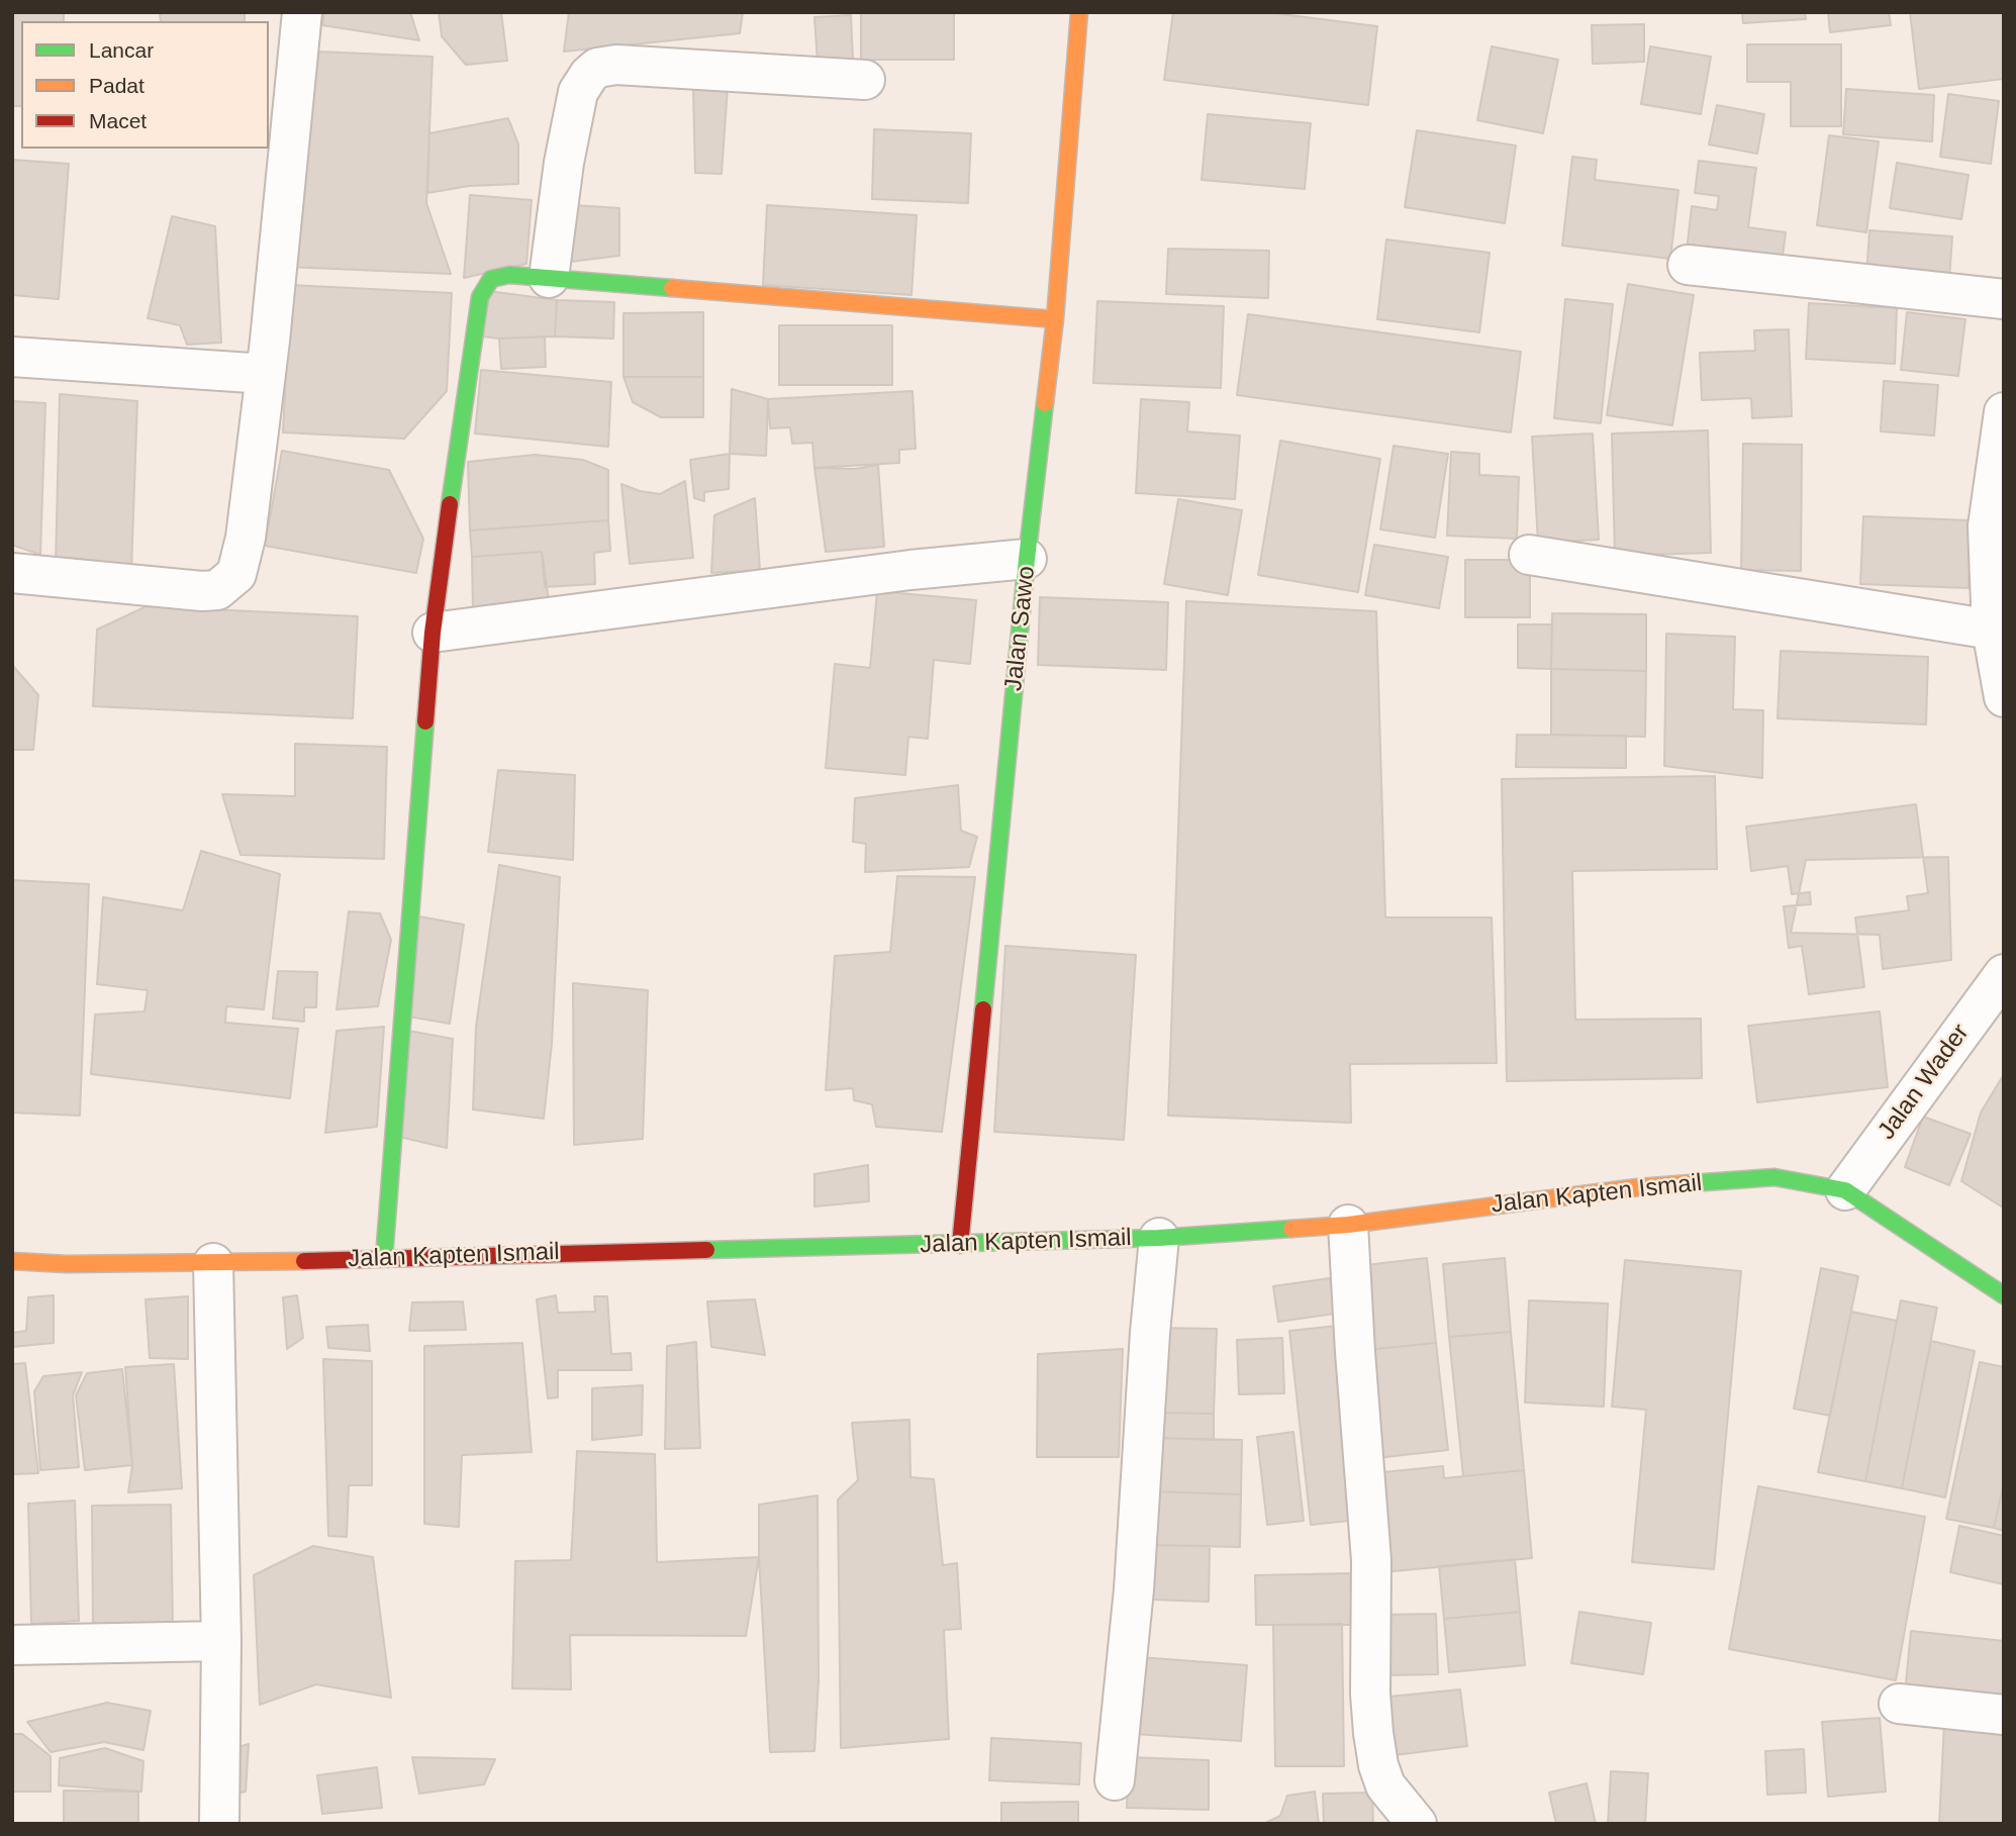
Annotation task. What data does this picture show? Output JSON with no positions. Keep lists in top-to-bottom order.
{
  "streets": {
    "street": ["Jalan Sawo", "Jalan Wader", "Jalan Kapten Ismail"]
  },
  "crossings": [
    ["Jalan Sawo", "Jalan Kapten Ismail"],
    ["Jalan Wader", "Jalan Kapten Ismail"]
  ],
  "legend": ["Lancar", "Padat", "Macet"]
}
